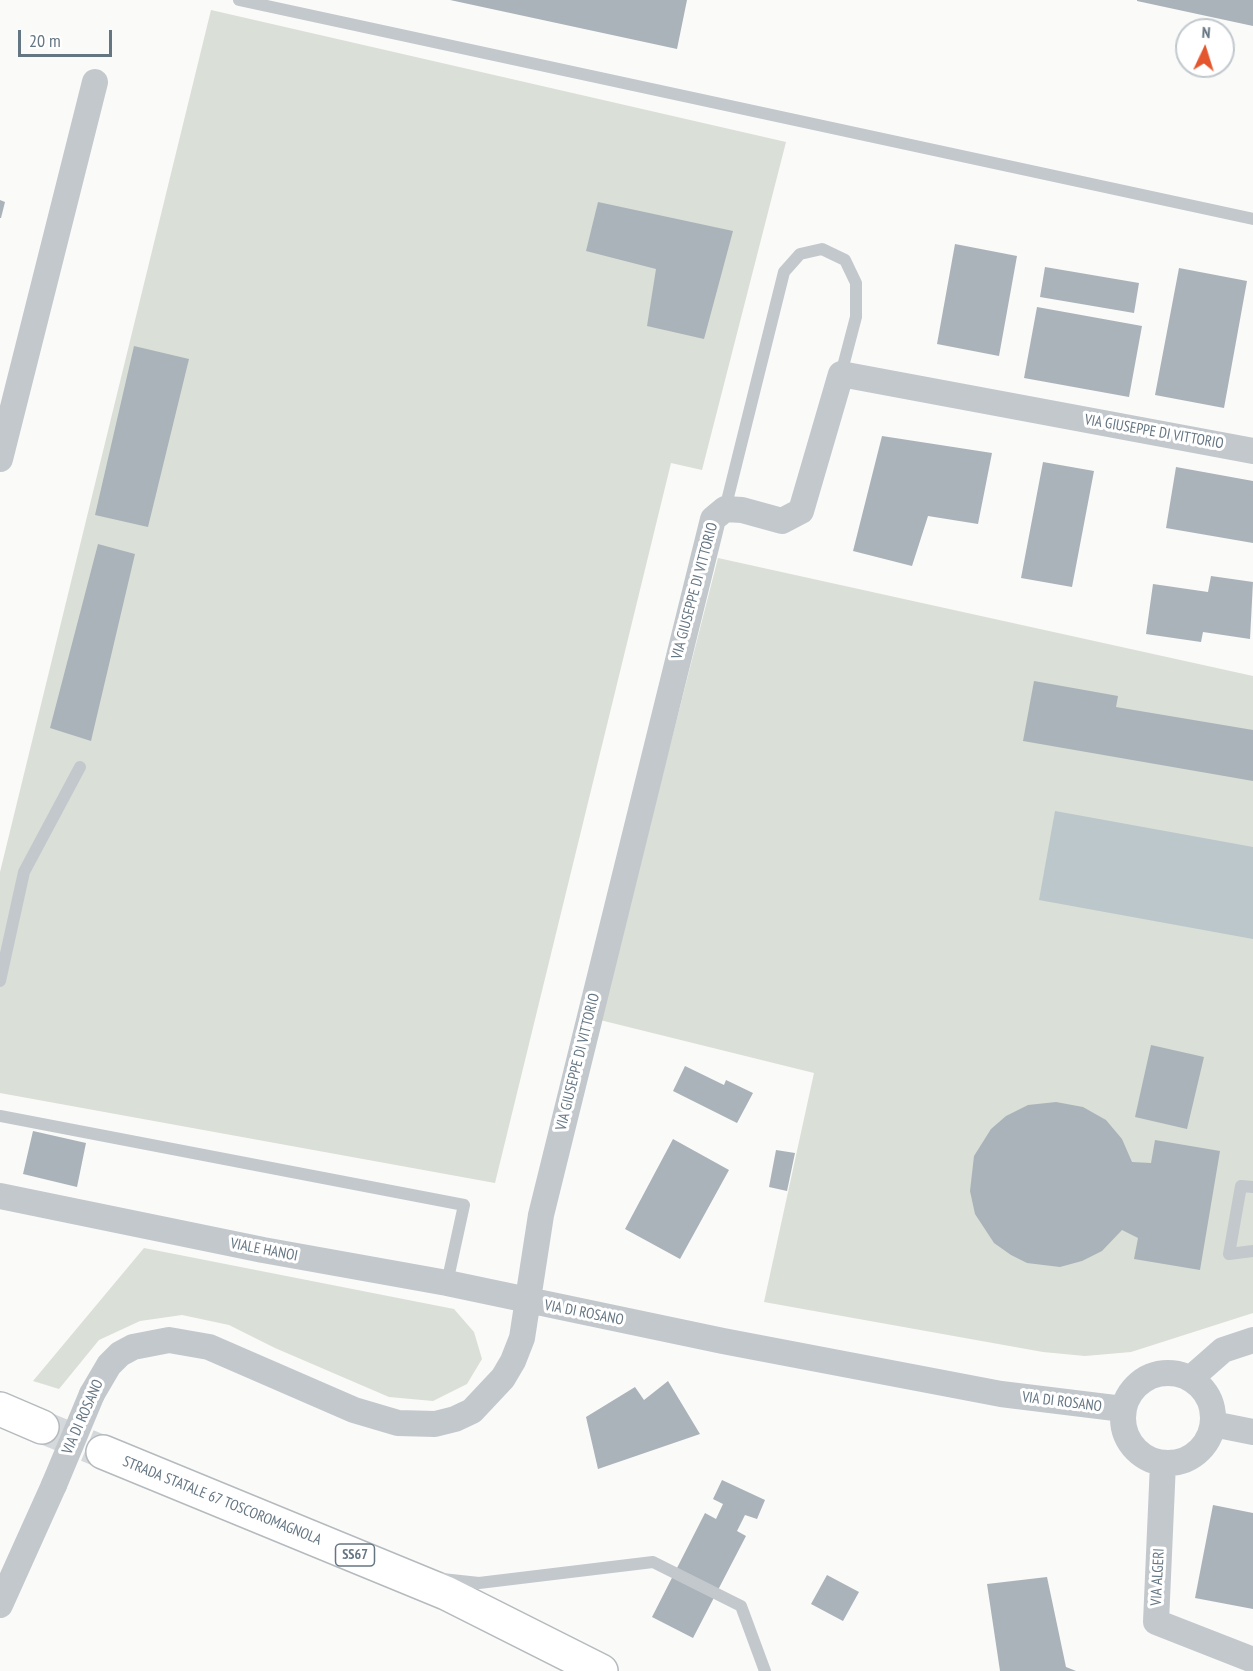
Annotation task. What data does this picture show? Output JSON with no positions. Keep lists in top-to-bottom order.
{
  "streets": {
    "main road": ["STRADA STATALE 67 TOSCOROMAGNOLA", "SS67"],
    "street": [
      "VIA GIUSEPPE DI VITTORIO",
      "VIALE HANOI",
      "VIA DI ROSANO",
      "VIA ALGERI"
    ]
  },
  "crossings": [
    ["VIA GIUSEPPE DI VITTORIO", "VIALE HANOI"],
    ["VIA GIUSEPPE DI VITTORIO", "VIA DI ROSANO"],
    ["VIALE HANOI", "VIA DI ROSANO"],
    ["VIA DI ROSANO", "VIA ALGERI"]
  ],
  "scale_bar": "20 m",
  "north": "top"
}
